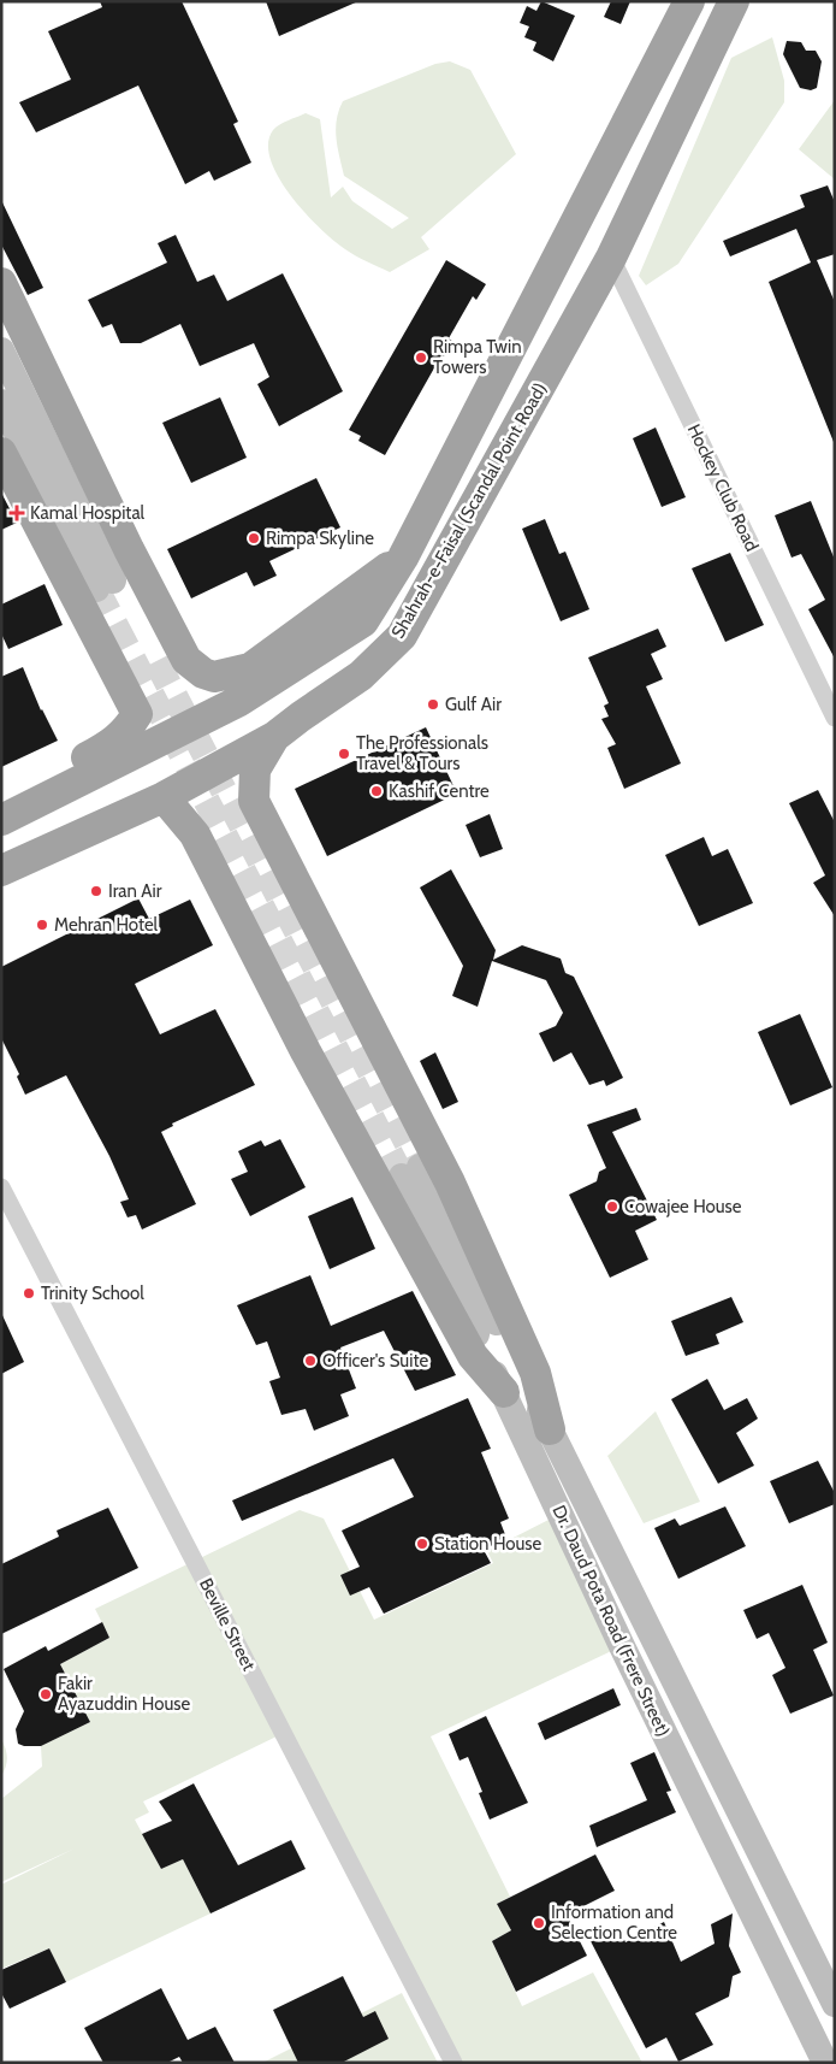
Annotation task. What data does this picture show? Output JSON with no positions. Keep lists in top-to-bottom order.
{
  "streets": {
    "highway": ["Shahrah-e-Faisal (Scandal Point Road)"],
    "main road": ["Dr. Daud Pota Road (Frere Street)"],
    "street": ["Hockey Club Road", "Beville Street"]
  },
  "crossings": [
    ["Hockey Club Road", "Shahrah-e-Faisal (Scandal Point Road)"]
  ],
  "places": {
    "other": [
      "Rimpa Twin Towers",
      "Rimpa Skyline",
      "Gulf Air",
      "The Professionals Travel & Tours",
      "Kashif Centre",
      "Iran Air",
      "Mehran Hotel",
      "Cowajee House",
      "Trinity School",
      "Officer's Suite",
      "Station House",
      "Fakir Ayazuddin House",
      "Information and Selection Centre"
    ],
    "health": ["Kamal Hospital"]
  }
}
